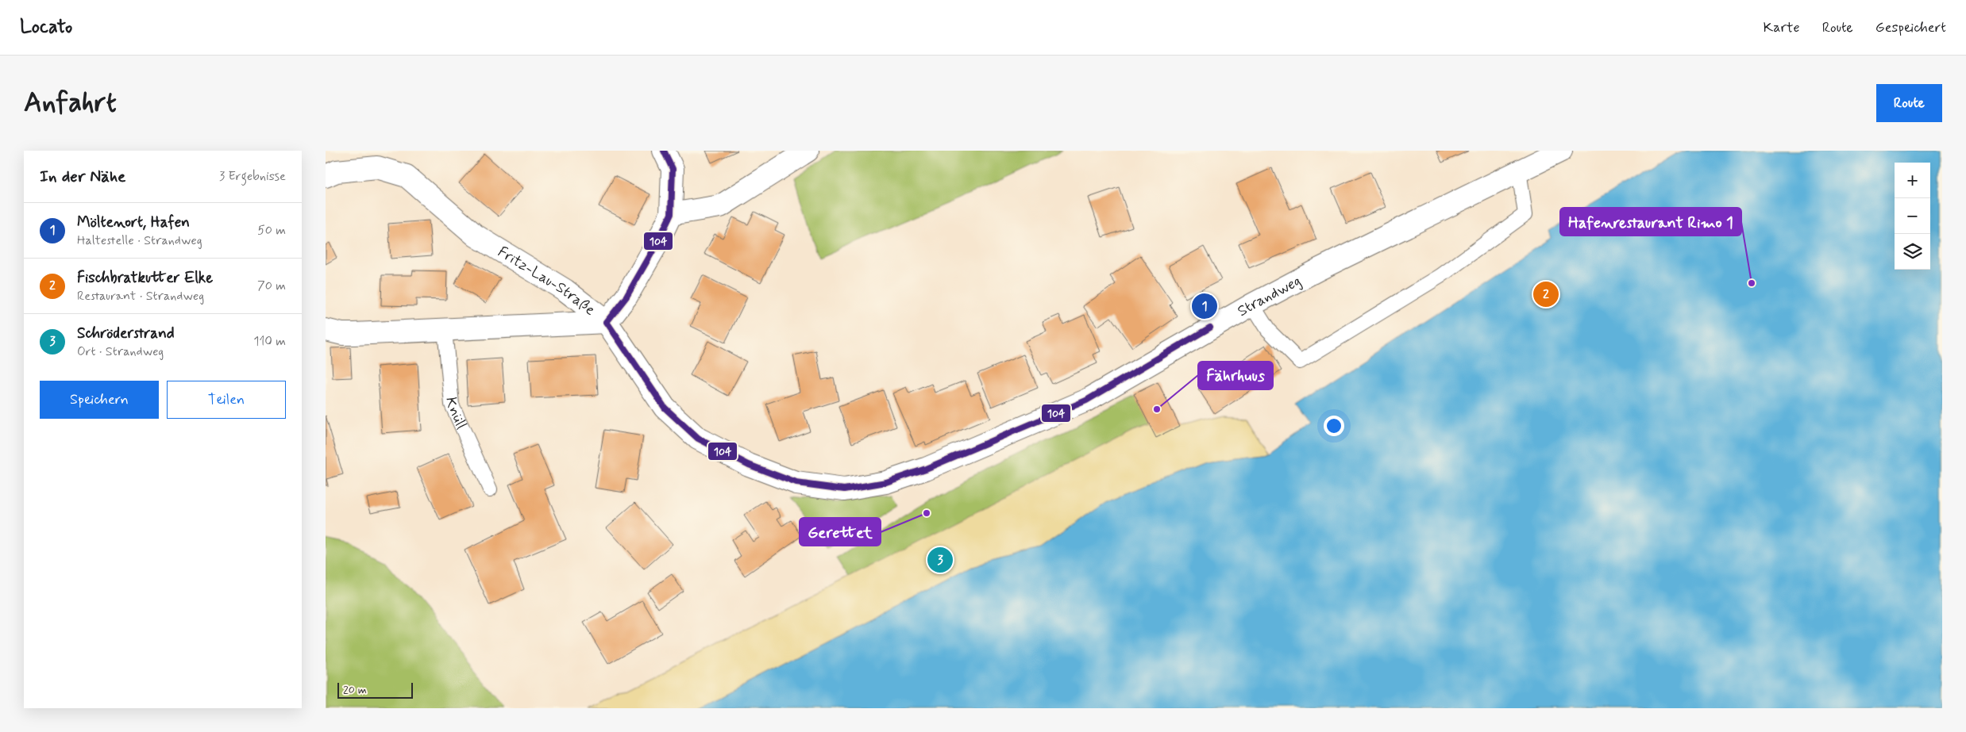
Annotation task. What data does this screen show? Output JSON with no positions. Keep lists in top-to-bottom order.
{
  "streets": {
    "street": ["Fritz-Lau-Straße", "Strandweg"],
    "lane": ["Knüll"]
  },
  "crossings": [
    ["Fritz-Lau-Straße", "Strandweg"]
  ],
  "places": ["Hafenrestaurant Rimo 1", "Fährhuus", "Gerettet"],
  "lines": ["transit line 104"],
  "scale_bar": "20 m",
  "page": {
    "header": "Locato",
    "nav": ["Karte", "Route", "Gespeichert"],
    "buttons": [
      "Route",
      ["Speichern", "Teilen"]
    ],
    "title": "Anfahrt",
    "heading": ["In der Nähe", "3 Ergebnisse"],
    "map_buttons": ["+", "−"],
    "list": [
      {
        "mark": "1",
        "name": "Möltenort, Hafen",
        "note": "Haltestelle · Strandweg",
        "value": "50 m"
      },
      {
        "mark": "2",
        "name": "Fischbratkutter Elke",
        "note": "Restaurant · Strandweg",
        "value": "70 m"
      },
      {
        "mark": "3",
        "name": "Schröderstrand",
        "note": "Ort · Strandweg",
        "value": "110 m"
      }
    ],
    "pins": ["2", "1", "3"],
    "scale": "20 m"
  }
}
